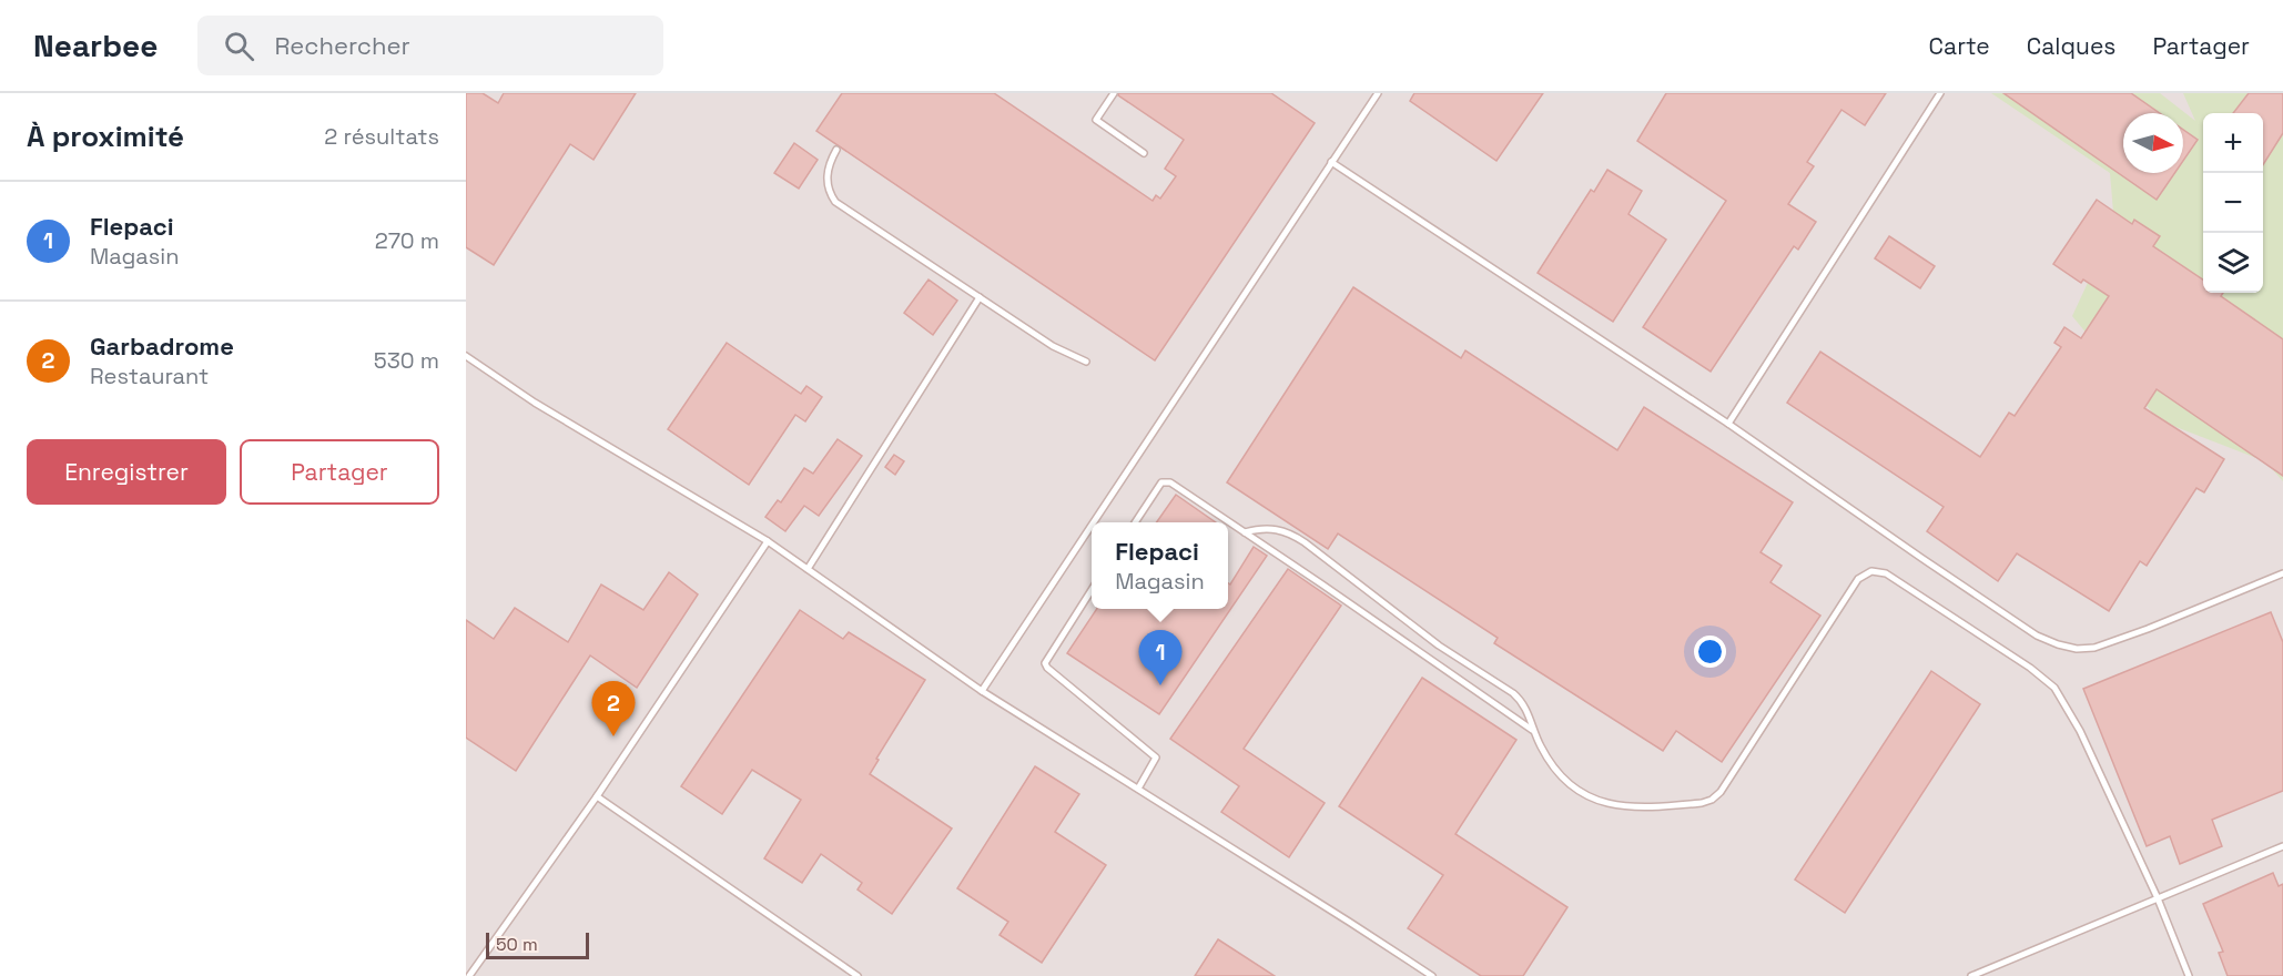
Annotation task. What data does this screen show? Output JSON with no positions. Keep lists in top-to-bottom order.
{
  "scale_bar": "50 m",
  "north": "right",
  "page": {
    "header": "Nearbee",
    "search": "Rechercher",
    "nav": ["Carte", "Calques", "Partager"],
    "heading": ["À proximité", "2 résultats"],
    "map_buttons": ["+", "−"],
    "list": [
      {
        "mark": "1",
        "name": "Flepaci",
        "note": "Magasin",
        "value": "270 m"
      },
      {
        "mark": "2",
        "name": "Garbadrome",
        "note": "Restaurant",
        "value": "530 m"
      }
    ],
    "buttons": ["Enregistrer", "Partager"],
    "popup": ["Flepaci", "Magasin"],
    "pins": ["1", "2"],
    "scale": "50 m"
  }
}
